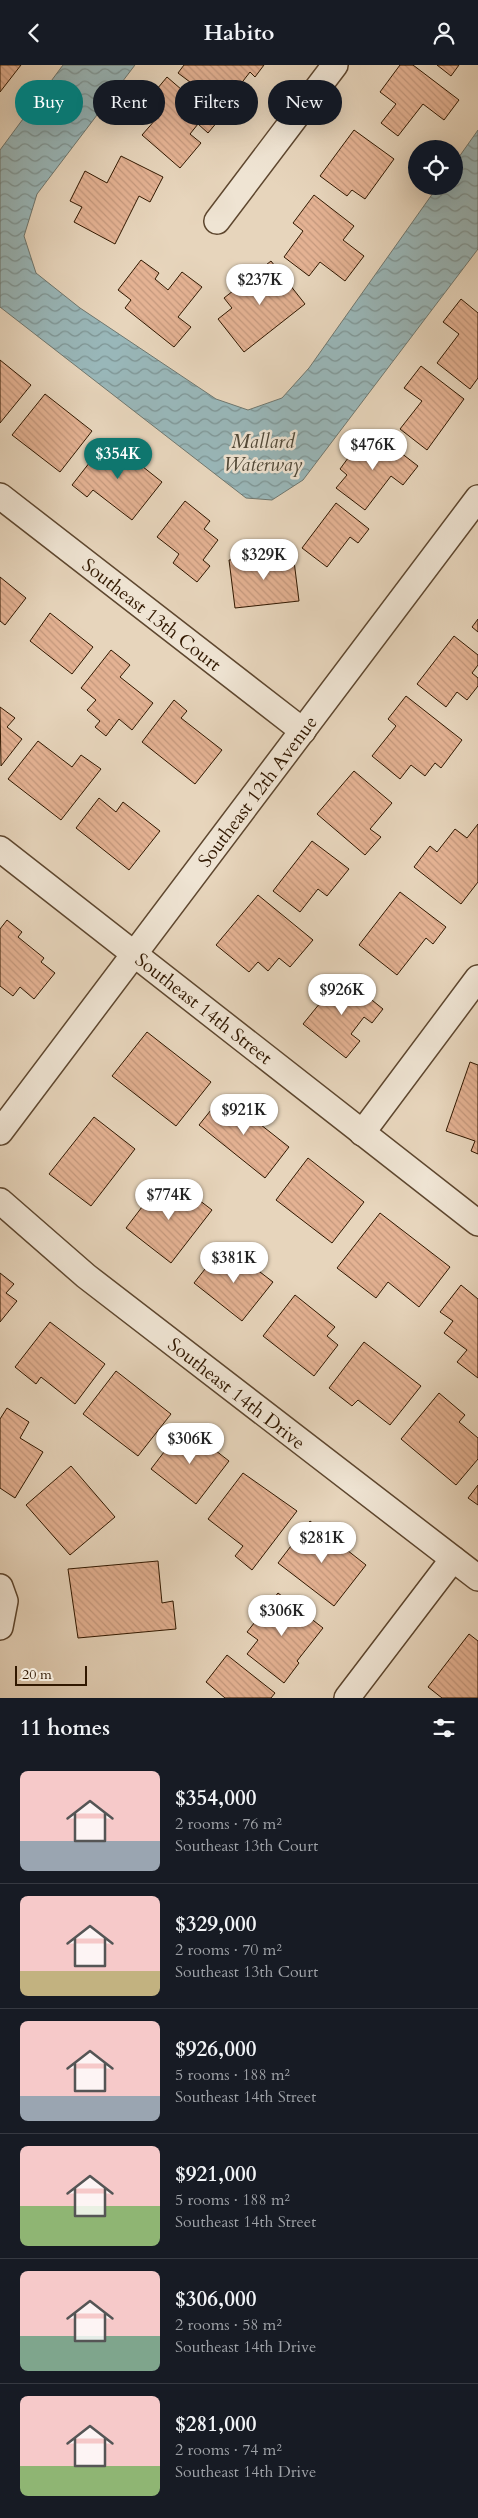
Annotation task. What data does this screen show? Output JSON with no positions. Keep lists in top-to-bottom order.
{
  "streets": {
    "street": [
      "Southeast 13th Court",
      "Southeast 12th Avenue",
      "Southeast 14th Street",
      "Southeast 14th Drive"
    ]
  },
  "crossings": [
    ["Southeast 13th Court", "Southeast 12th Avenue"],
    ["Southeast 12th Avenue", "Southeast 14th Street"]
  ],
  "water": ["Mallard Waterway"],
  "scale_bar": "20 m",
  "page": {
    "header": "Habito",
    "chip": [
      "Buy",
      "Rent",
      "Filters",
      "New"
    ],
    "price": [
      "$237K",
      "$476K",
      "$354K",
      "$329K",
      "$926K",
      "$921K",
      "$774K",
      "$381K",
      "$306K",
      "$281K",
      "$306K"
    ],
    "scale": "20 m",
    "heading": "11 homes",
    "list": [
      {
        "name": "$354,000",
        "note": "2 rooms · 76 m² · Southeast 13th Court"
      },
      {
        "name": "$329,000",
        "note": "2 rooms · 70 m² · Southeast 13th Court"
      },
      {
        "name": "$926,000",
        "note": "5 rooms · 188 m² · Southeast 14th Street"
      },
      {
        "name": "$921,000",
        "note": "5 rooms · 188 m² · Southeast 14th Street"
      },
      {
        "name": "$306,000",
        "note": "2 rooms · 58 m² · Southeast 14th Drive"
      },
      {
        "name": "$281,000",
        "note": "2 rooms · 74 m² · Southeast 14th Drive"
      }
    ]
  }
}
